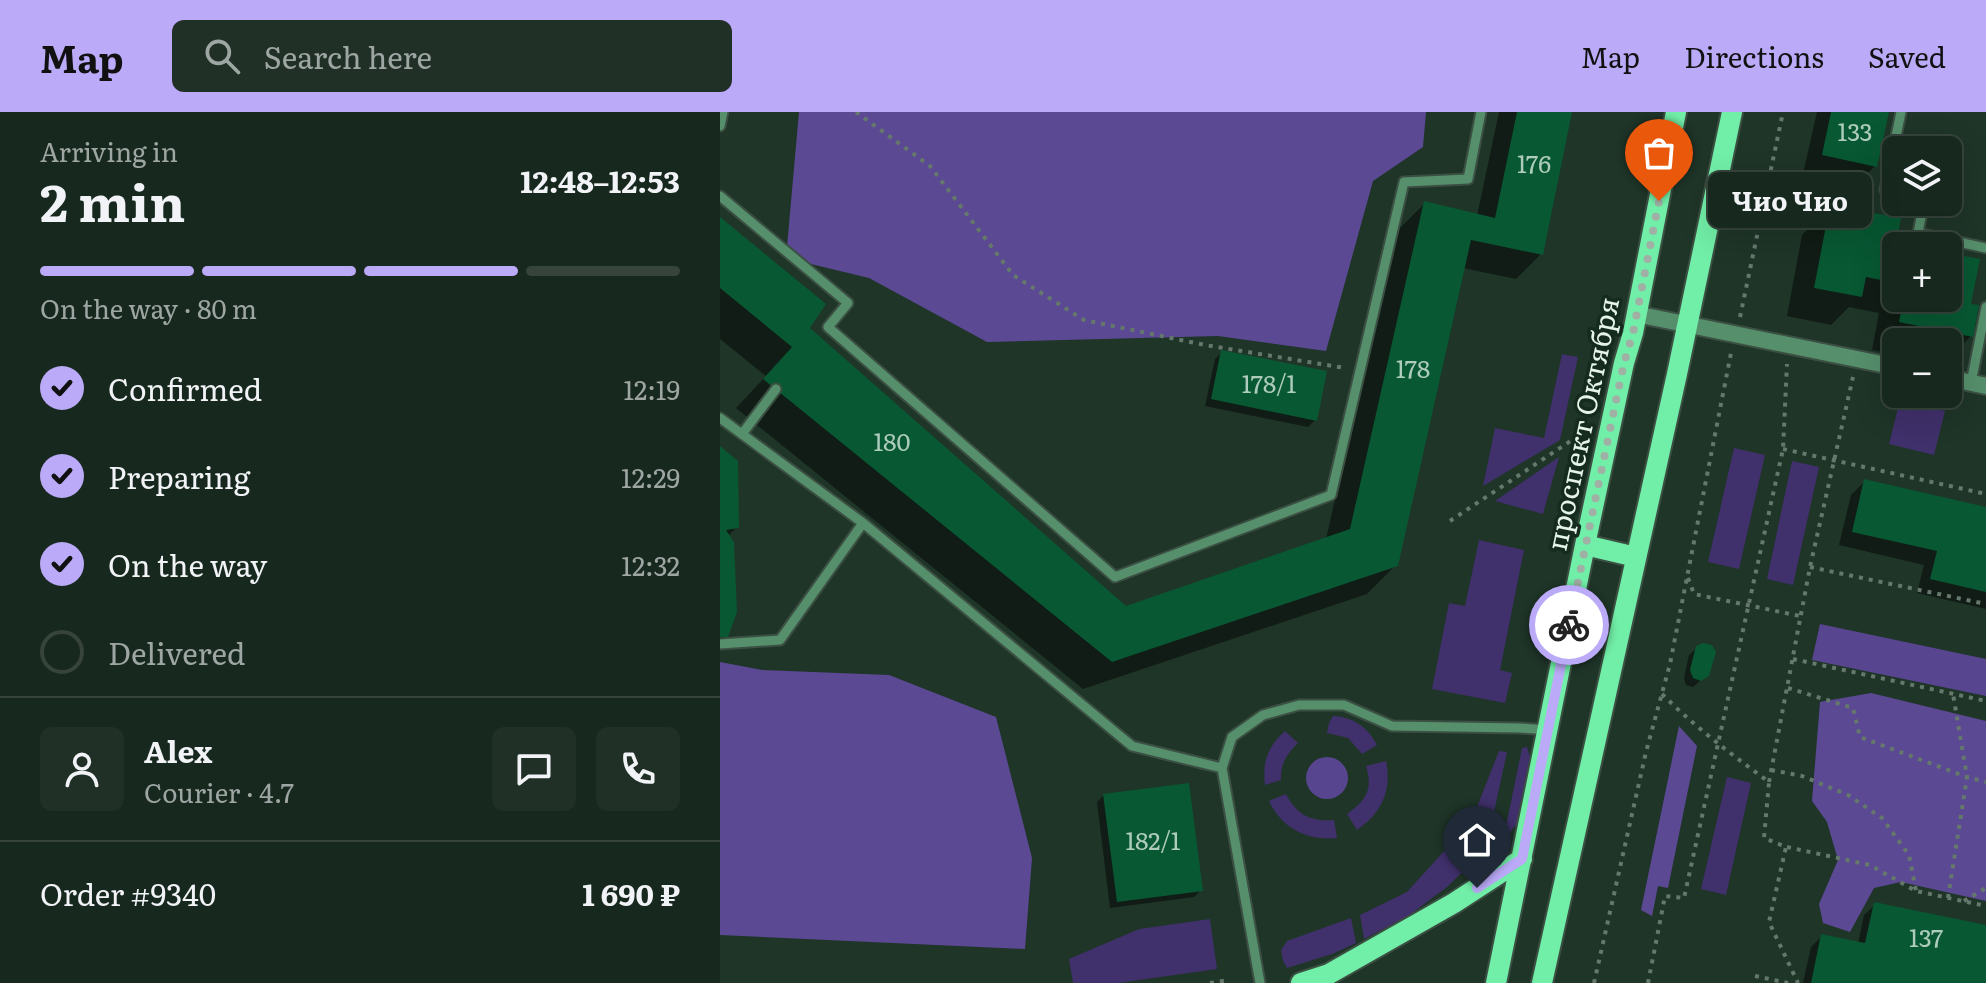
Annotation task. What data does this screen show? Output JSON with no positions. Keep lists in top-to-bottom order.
{
  "streets": {
    "main road": ["проспект Октября"]
  },
  "places": ["Чио Чио"],
  "house_numbers": [
    "133",
    "176",
    "178",
    "178/1",
    "180",
    "182/1",
    "137"
  ],
  "page": {
    "header": "Map",
    "search": "Search here",
    "nav": ["Map", "Directions", "Saved"],
    "heading": ["2 min", "Arriving in", "12:48–12:53"],
    "panel": [
      "Alex",
      "Courier · 4.7",
      "Order #9340",
      "1 690 ₽"
    ],
    "map_buttons": ["+", "−"],
    "bubble": "Чио Чио",
    "bar": "On the way · 80 m",
    "list": [
      ["Confirmed", "12:19"],
      ["Preparing", "12:29"],
      ["On the way", "12:32"],
      "Delivered"
    ]
  }
}
